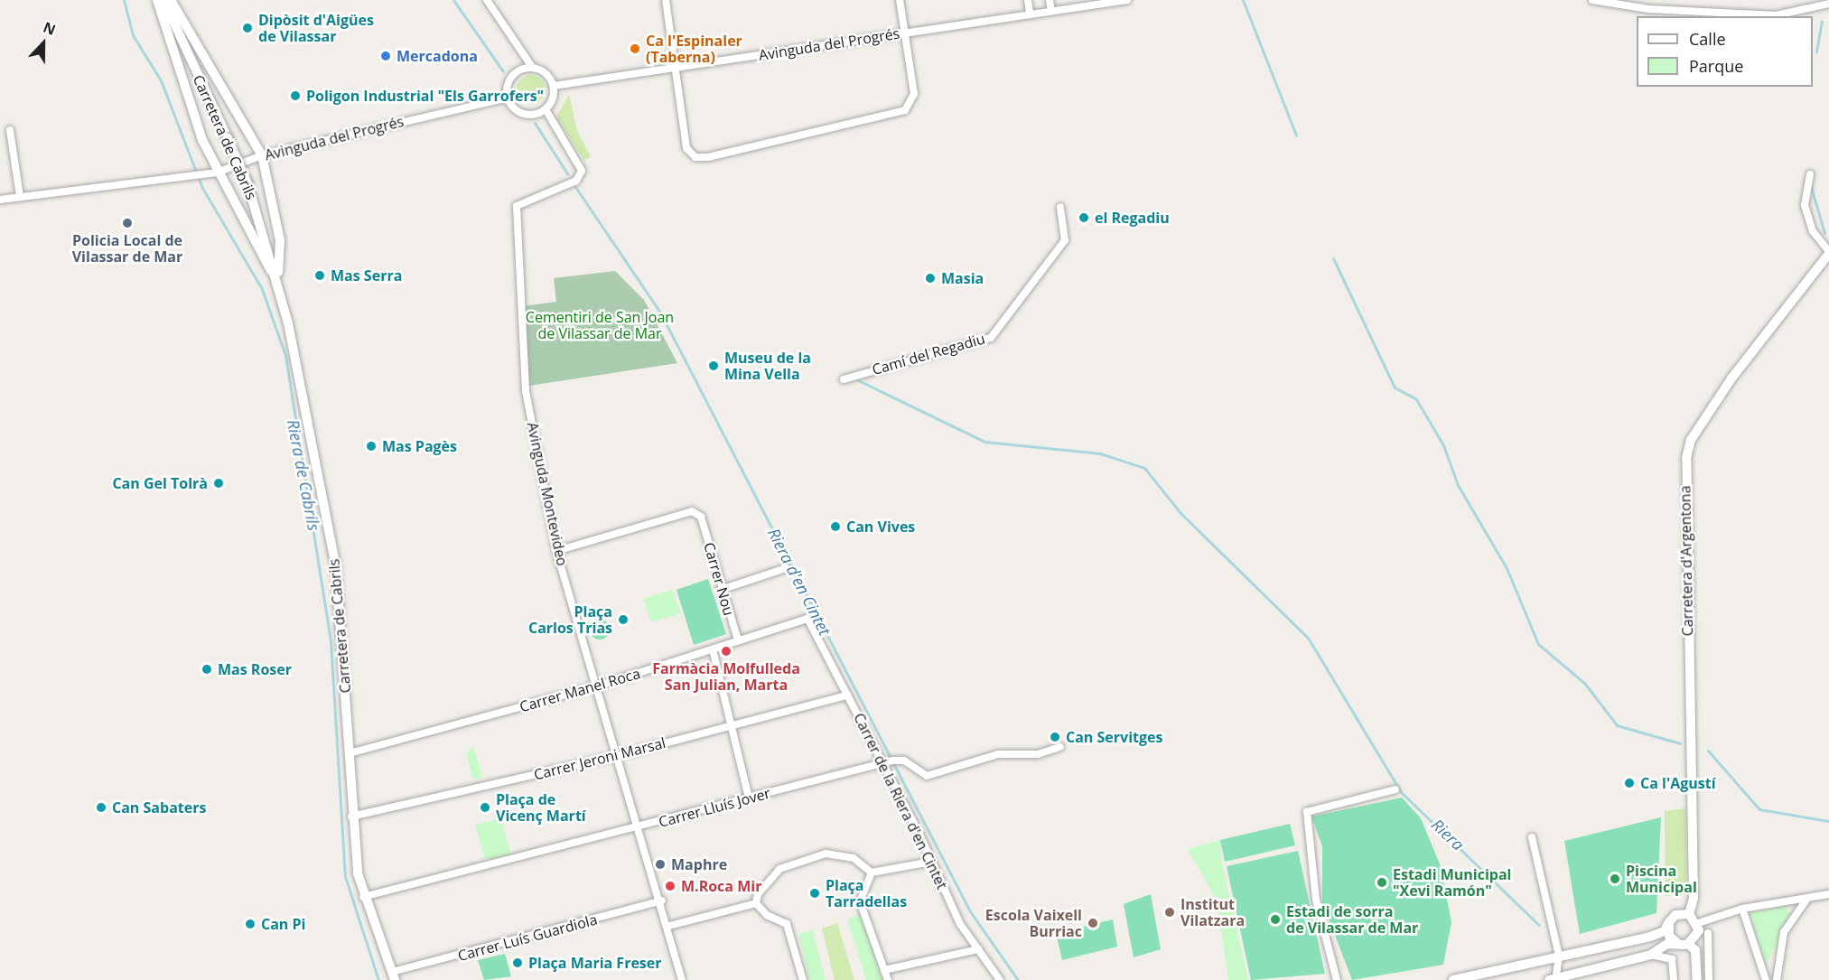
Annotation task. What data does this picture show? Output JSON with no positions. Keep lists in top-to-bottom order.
{
  "streets": {
    "street": [
      "Avinguda del Progrés",
      "Carretera de Cabrils",
      "Camí del Regadiu",
      "Avinguda Montevideo",
      "Carretera d'Argentona",
      "Carrer Nou",
      "Carrer Manel Roca",
      "Carrer Jeroni Marsal",
      "Carrer de la Riera d'en Cintet",
      "Carrer Lluís Jover",
      "Carrer Luís Guardiola"
    ]
  },
  "crossings": [
    ["Avinguda del Progrés", "Avinguda Montevideo"],
    ["Carretera de Cabrils", "Carrer Manel Roca"],
    ["Carretera de Cabrils", "Carrer Jeroni Marsal"],
    ["Carretera de Cabrils", "Carrer Lluís Jover"],
    ["Carretera de Cabrils", "Carrer Luís Guardiola"],
    ["Avinguda Montevideo", "Carrer Nou"],
    ["Avinguda Montevideo", "Carrer Manel Roca"],
    ["Avinguda Montevideo", "Carrer Jeroni Marsal"],
    ["Avinguda Montevideo", "Carrer Lluís Jover"],
    ["Avinguda Montevideo", "Carrer Luís Guardiola"],
    ["Carrer Nou", "Carrer Manel Roca"],
    ["Carrer Manel Roca", "Carrer de la Riera d'en Cintet"],
    ["Carrer Jeroni Marsal", "Carrer de la Riera d'en Cintet"],
    ["Carrer de la Riera d'en Cintet", "Carrer Lluís Jover"]
  ],
  "water": ["Riera de Cabrils", "Riera d'en Cintet", "Riera"],
  "parks": ["Cementiri de San Joan de Vilassar de Mar"],
  "places": [
    "Dipòsit d'Aigües de Vilassar",
    "Ca l'Espinaler (Taberna)",
    "Mercadona",
    "Poligon Industrial \"Els Garrofers\"",
    "el Regadiu",
    "Policia Local de Vilassar de Mar",
    "Mas Serra",
    "Masia",
    "Museu de la Mina Vella",
    "Mas Pagès",
    "Can Gel Tolrà",
    "Can Vives",
    "Plaça Carlos Trias",
    "Farmàcia Molfulleda San Julian, Marta",
    "Mas Roser",
    "Can Servitges",
    "Ca l'Agustí",
    "Can Sabaters",
    "Plaça de Vicenç Martí",
    "Maphre",
    "Piscina Municipal",
    "Estadi Municipal \"Xevi Ramón\"",
    "M.Roca Mir",
    "Plaça Tarradellas",
    "Institut Vilatzara",
    "Estadi de sorra de Vilassar de Mar",
    "Escola Vaixell Burriac",
    "Can Pi",
    "Plaça Maria Freser"
  ],
  "legend": ["Calle", "Parque"],
  "north": "top"
}
